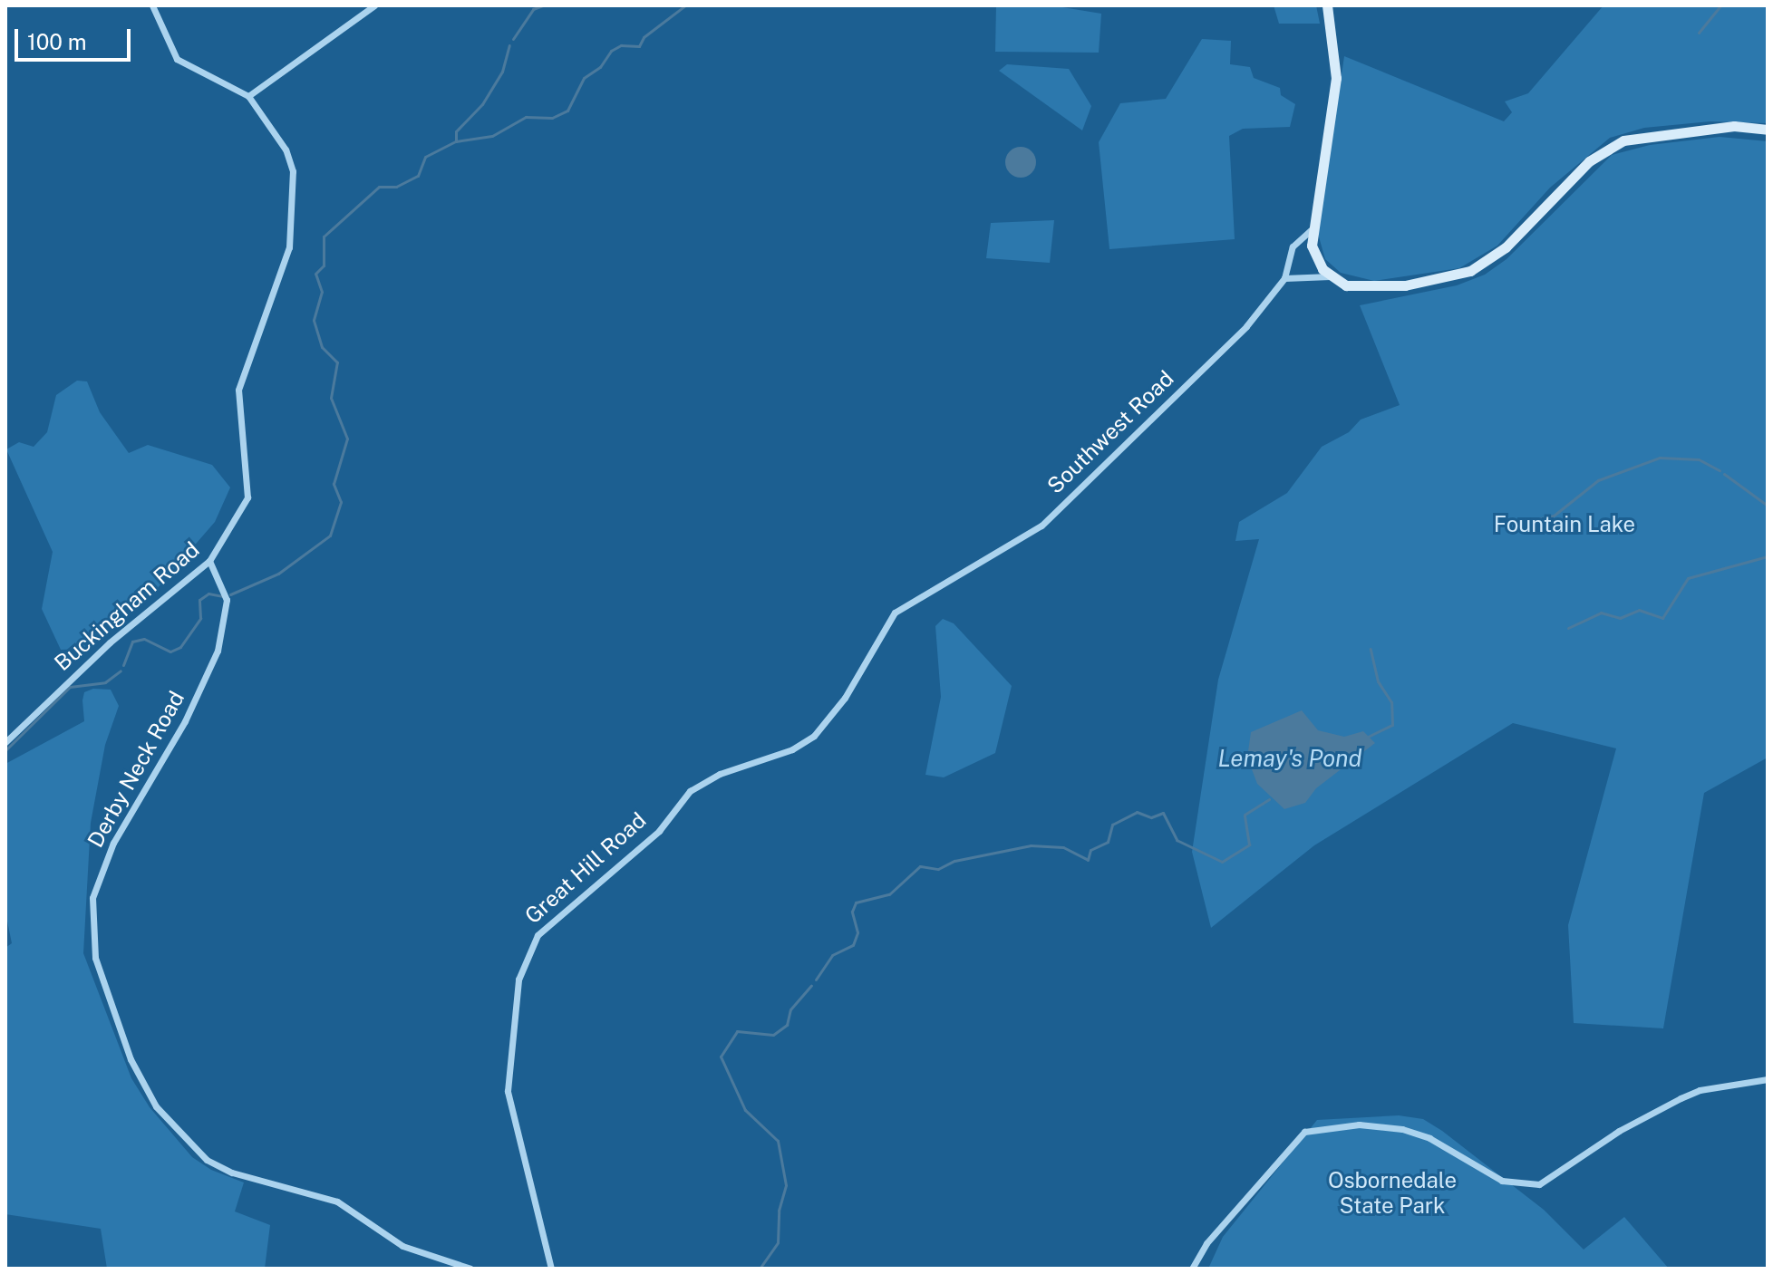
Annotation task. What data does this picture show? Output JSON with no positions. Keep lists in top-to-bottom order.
{
  "streets": {
    "street": [
      "Southwest Road",
      "Buckingham Road",
      "Derby Neck Road",
      "Great Hill Road"
    ]
  },
  "crossings": [
    ["Southwest Road", "Great Hill Road"],
    ["Buckingham Road", "Derby Neck Road"]
  ],
  "water": ["Lemay's Pond"],
  "parks": ["Fountain Lake", "Osbornedale State Park"],
  "scale_bar": "100 m"
}
